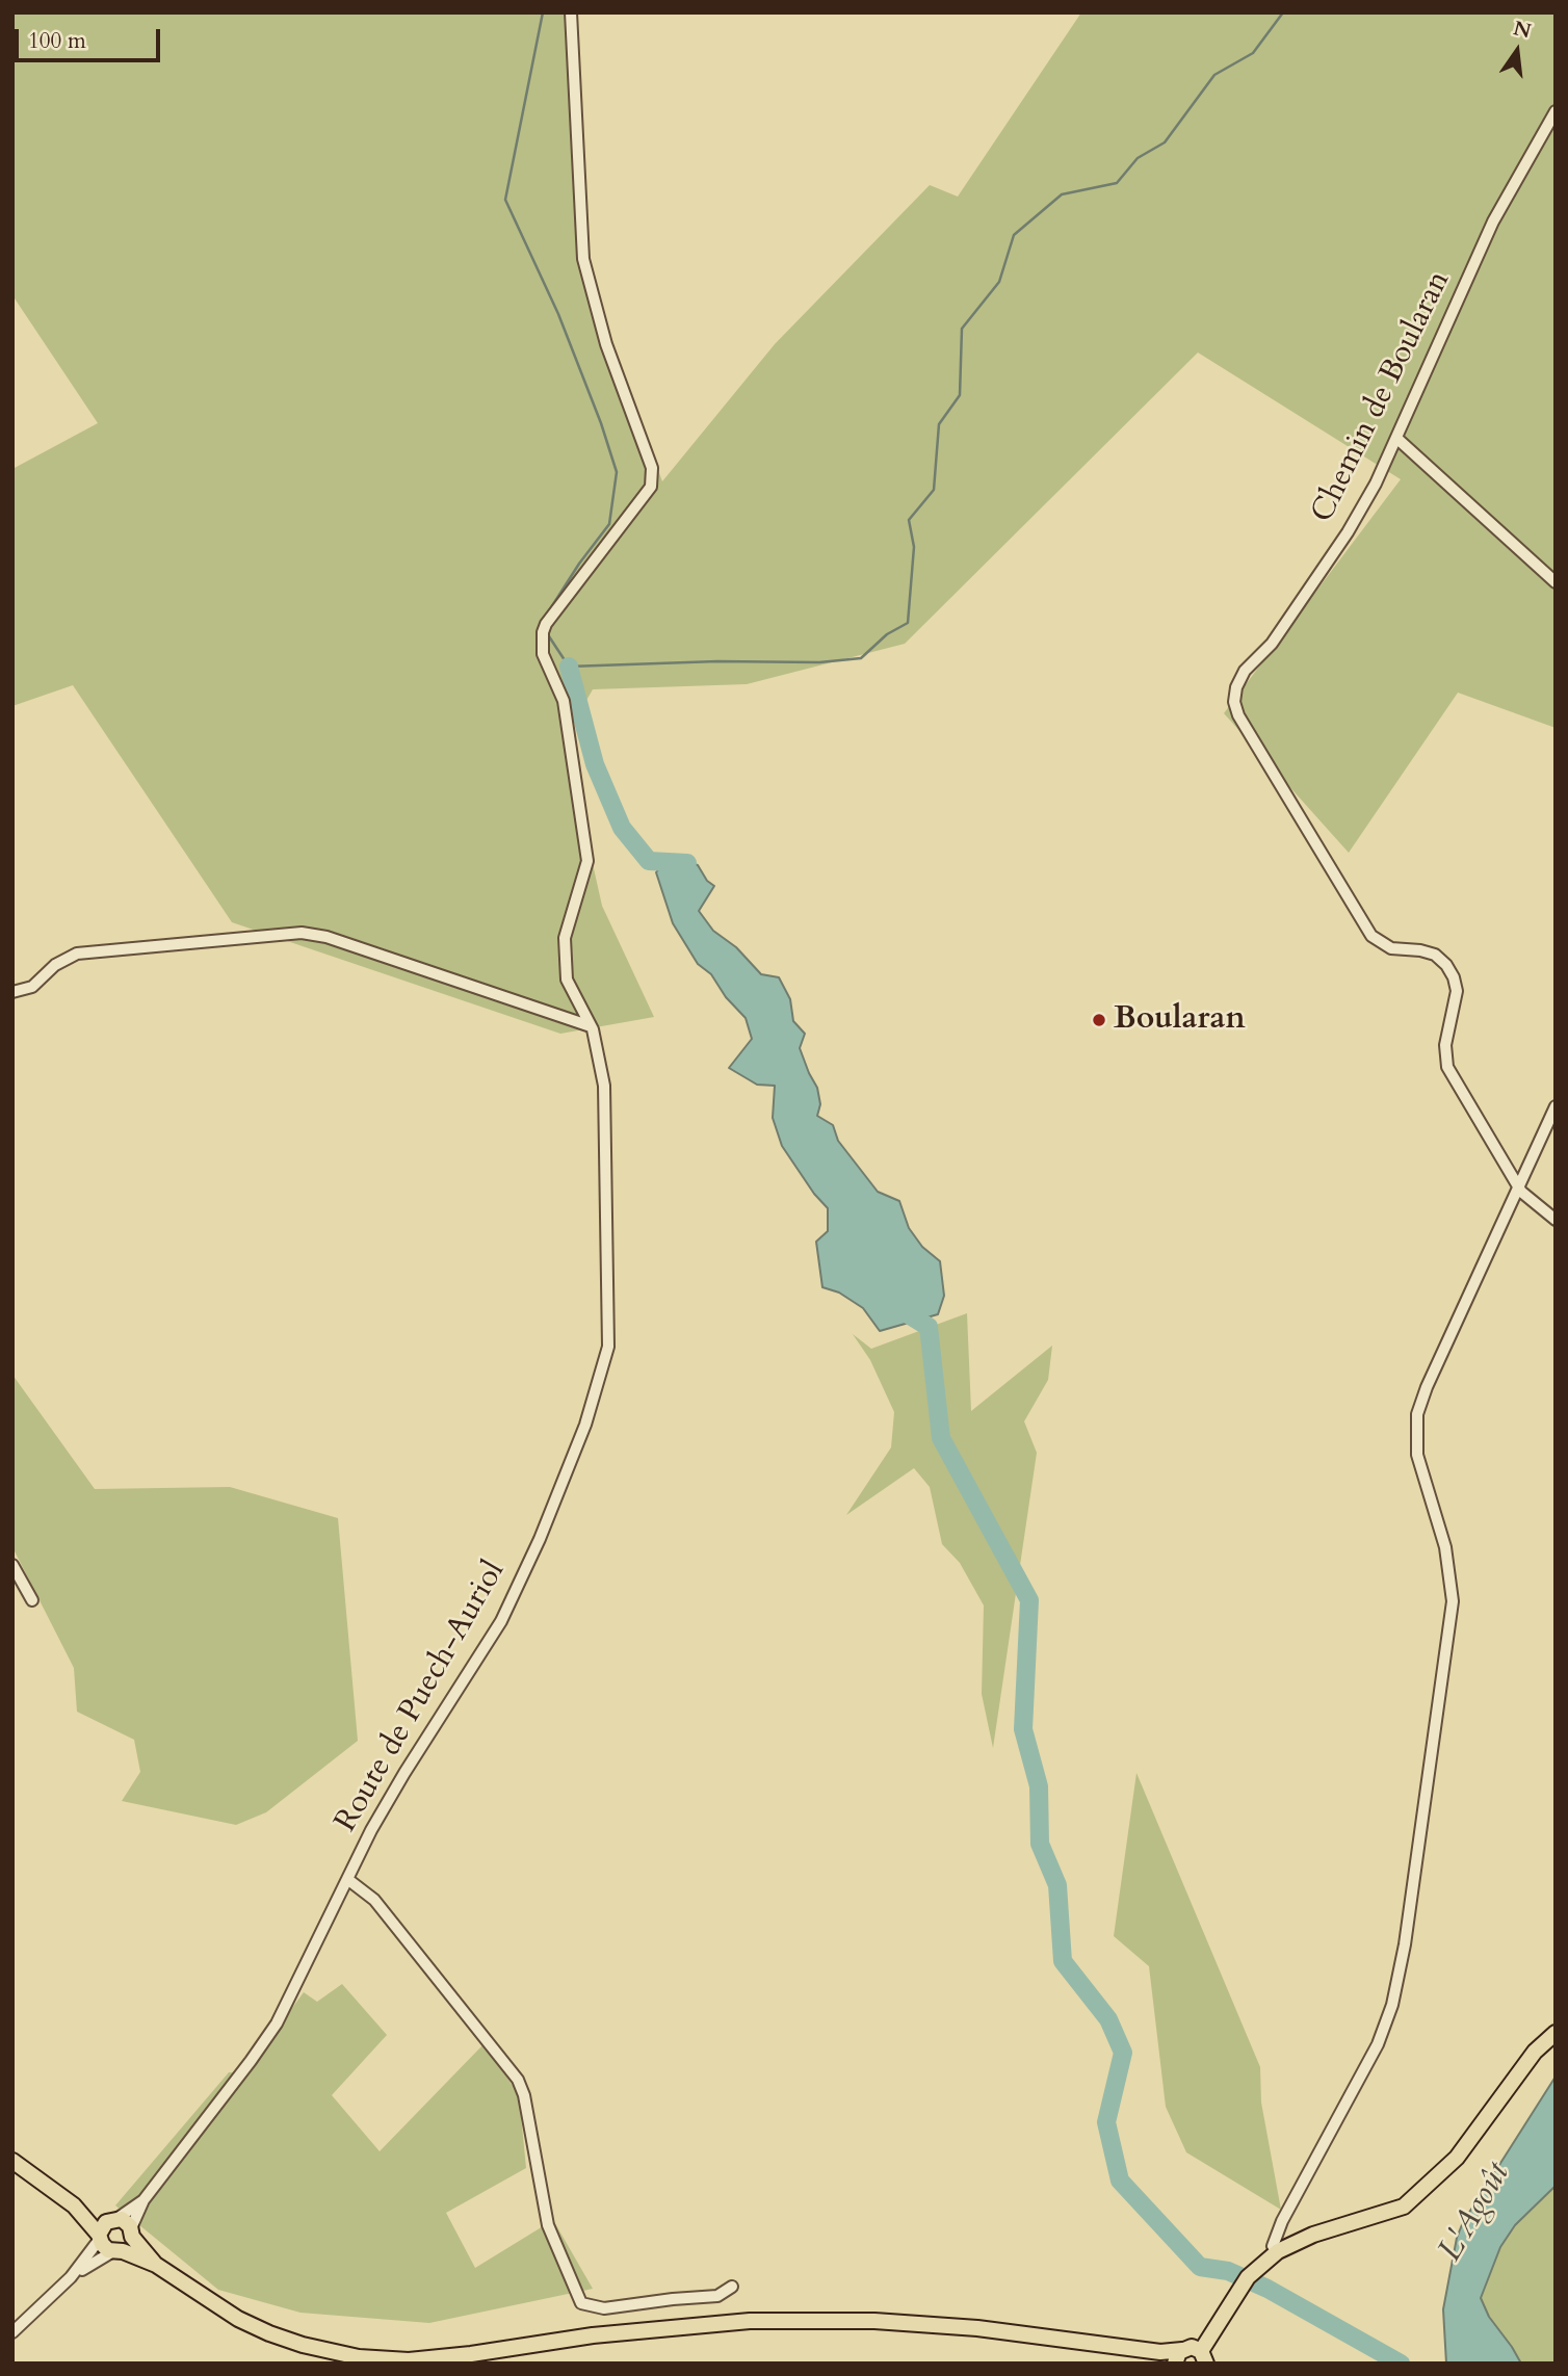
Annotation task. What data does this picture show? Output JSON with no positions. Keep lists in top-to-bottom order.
{
  "streets": {
    "street": ["Chemin de Boularan", "Route de Puech-Auriol"]
  },
  "water": ["L'Agoût"],
  "places": ["Boularan"],
  "scale_bar": "100 m",
  "north": "top"
}
